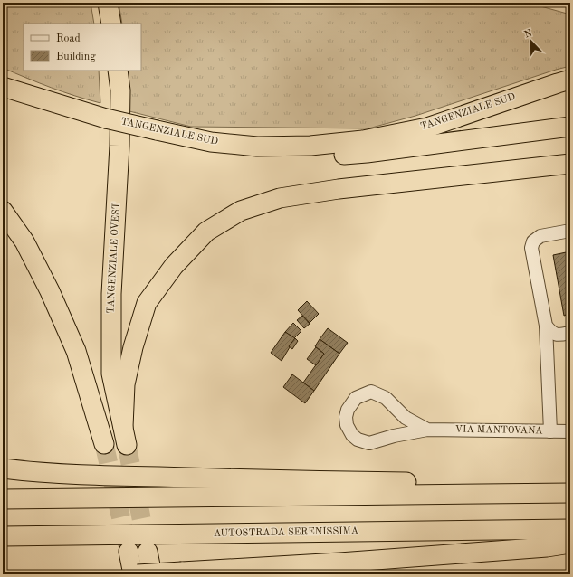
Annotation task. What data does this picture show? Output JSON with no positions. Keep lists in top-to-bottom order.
{
  "streets": {
    "highway": ["TANGENZIALE SUD", "TANGENZIALE OVEST", "AUTOSTRADA SERENISSIMA"],
    "street": ["VIA MANTOVANA"]
  },
  "legend": ["Road", "Building"],
  "north": "top"
}
